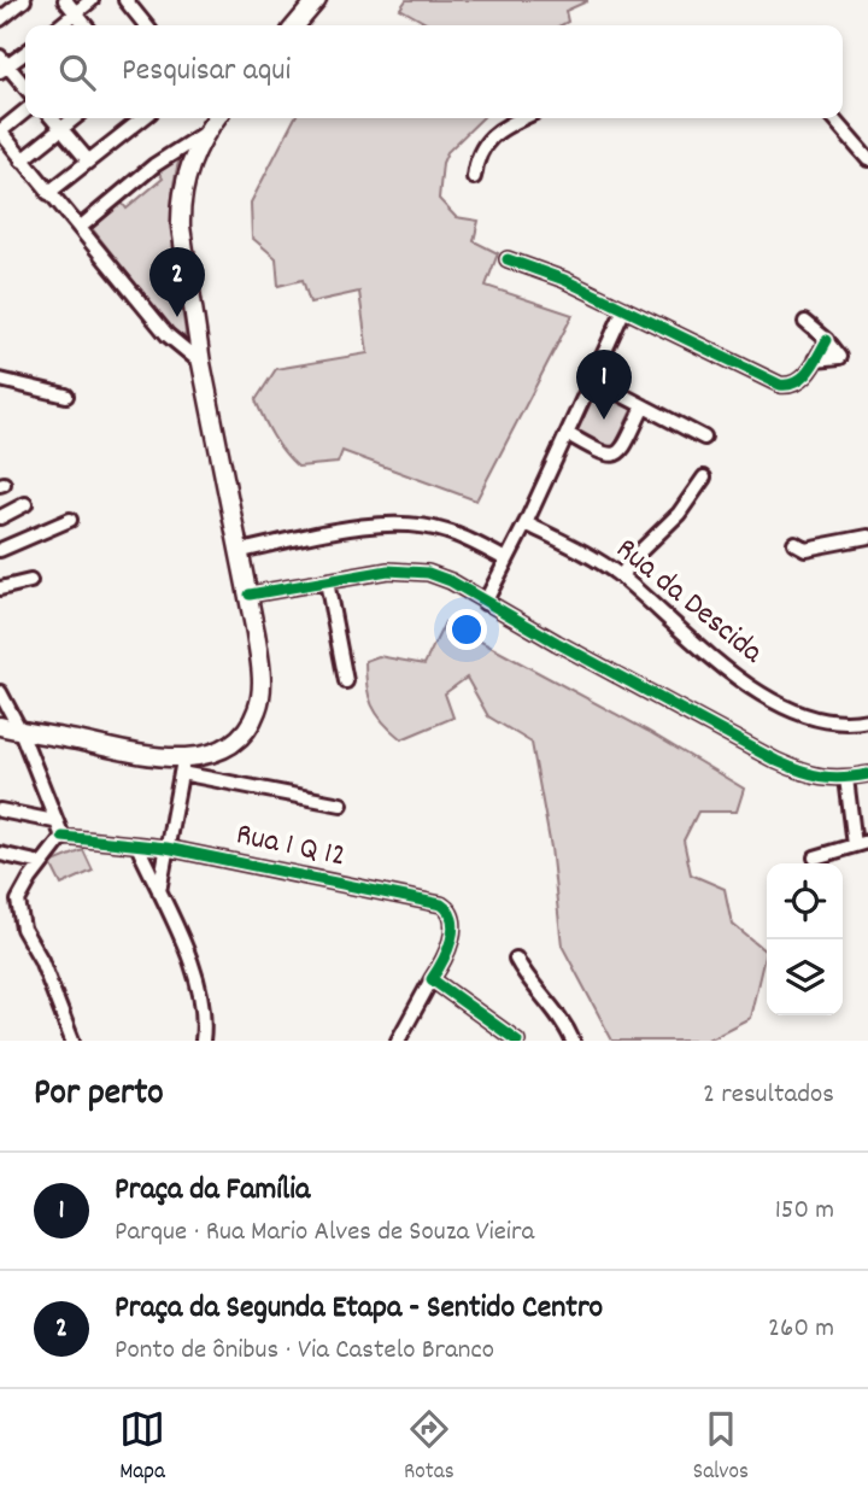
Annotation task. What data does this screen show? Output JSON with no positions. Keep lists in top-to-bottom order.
{
  "streets": {
    "street": ["Rua da Descida", "Rua 1 Q 12"]
  },
  "page": {
    "search": "Pesquisar aqui",
    "pins": ["2", "1"],
    "heading": ["Por perto", "2 resultados"],
    "list": [
      {
        "mark": "1",
        "name": "Praça da Família",
        "note": "Parque · Rua Mario Alves de Souza Vieira",
        "value": "150 m"
      },
      {
        "mark": "2",
        "name": "Praça da Segunda Etapa - Sentido Centro",
        "note": "Ponto de ônibus · Via Castelo Branco",
        "value": "260 m"
      }
    ],
    "nav": ["Mapa", "Rotas", "Salvos"]
  }
}
